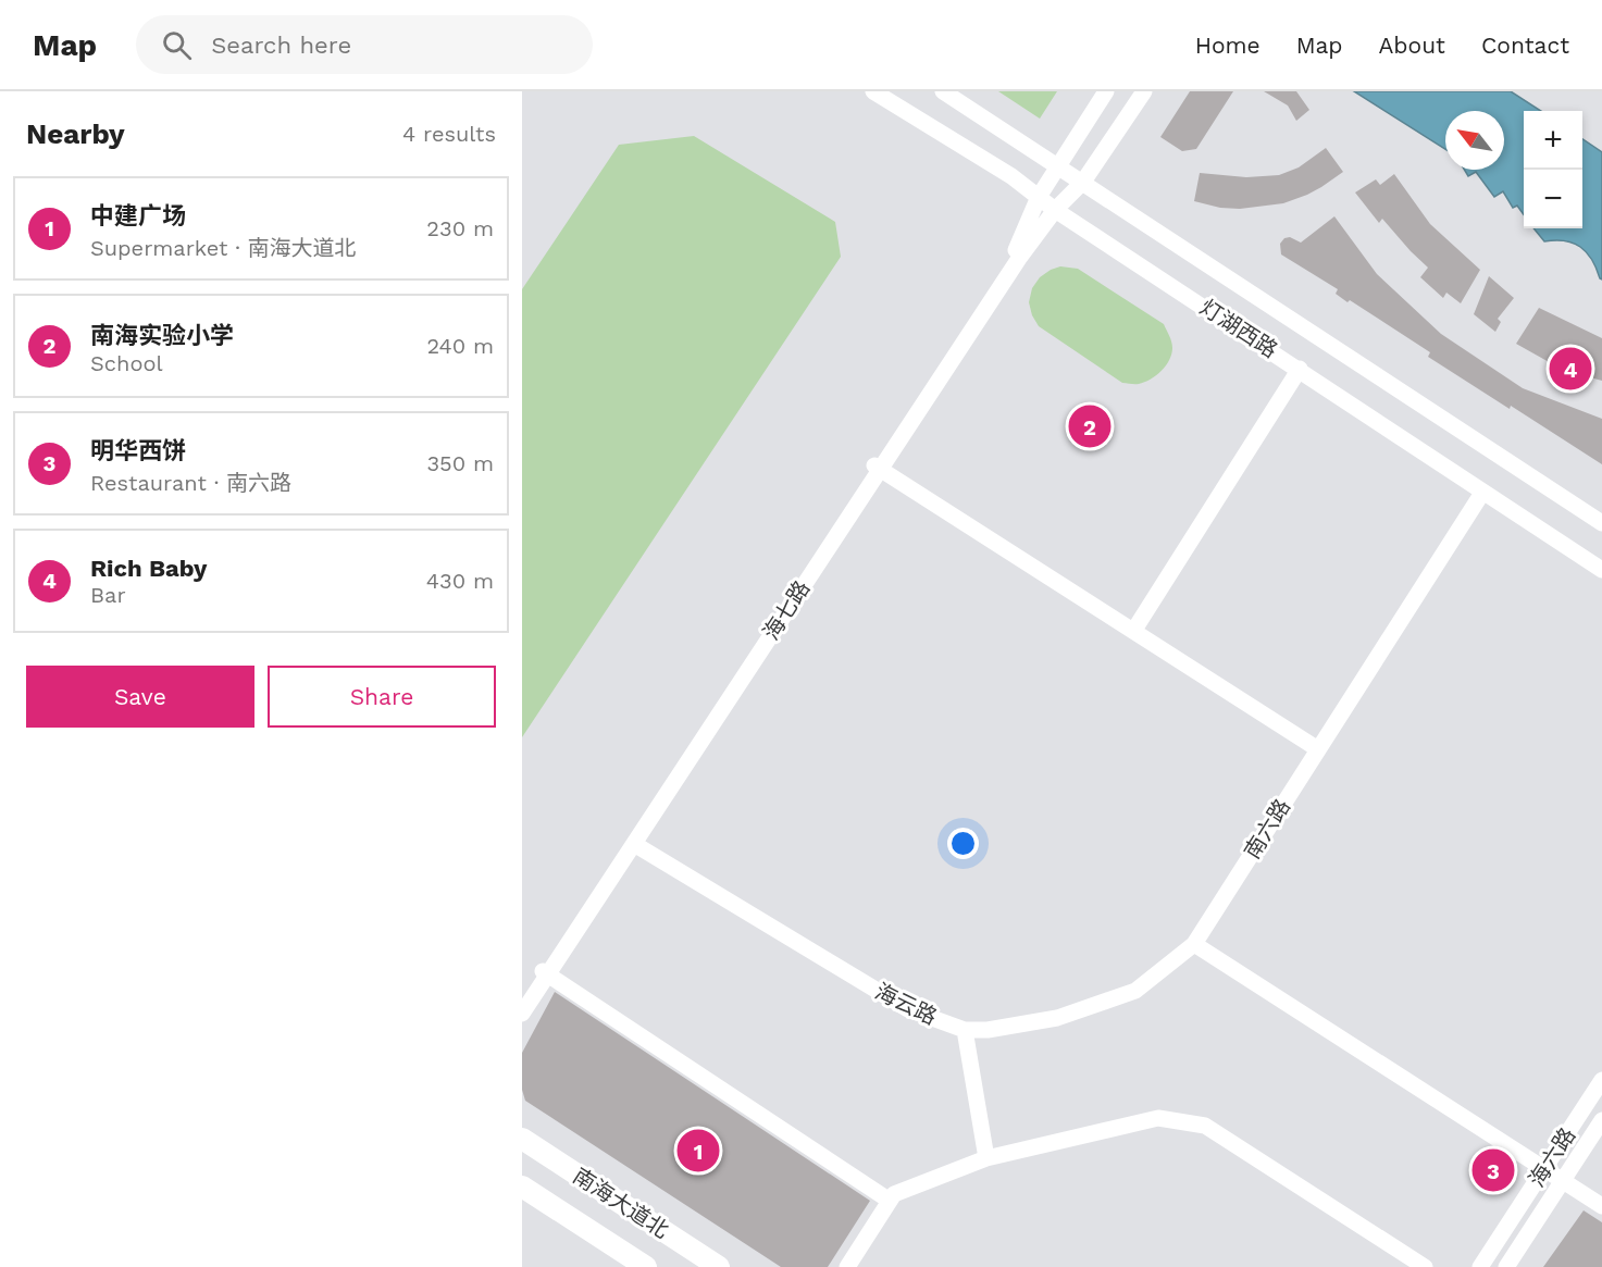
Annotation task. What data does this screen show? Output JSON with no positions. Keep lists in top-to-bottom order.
{
  "streets": {
    "highway": ["南海大道北"],
    "main road": [
      "灯湖西路",
      "海七路",
      "南六路",
      "海云路",
      "海六路"
    ]
  },
  "crossings": [
    ["灯湖西路", "海七路"],
    ["灯湖西路", "南六路"],
    ["海七路", "海云路"],
    ["南六路", "海云路"]
  ],
  "north": "top left",
  "page": {
    "header": "Map",
    "search": "Search here",
    "nav": [
      "Home",
      "Map",
      "About",
      "Contact"
    ],
    "heading": ["Nearby", "4 results"],
    "map_buttons": ["+", "−"],
    "list": [
      {
        "mark": "1",
        "name": "中建广场",
        "note": "Supermarket · 南海大道北",
        "value": "230 m"
      },
      {
        "mark": "2",
        "name": "南海实验小学",
        "note": "School",
        "value": "240 m"
      },
      {
        "mark": "3",
        "name": "明华西饼",
        "note": "Restaurant · 南六路",
        "value": "350 m"
      },
      {
        "mark": "4",
        "name": "Rich Baby",
        "note": "Bar",
        "value": "430 m"
      }
    ],
    "pins": [
      "4",
      "2",
      "1",
      "3"
    ],
    "buttons": ["Save", "Share"]
  }
}
